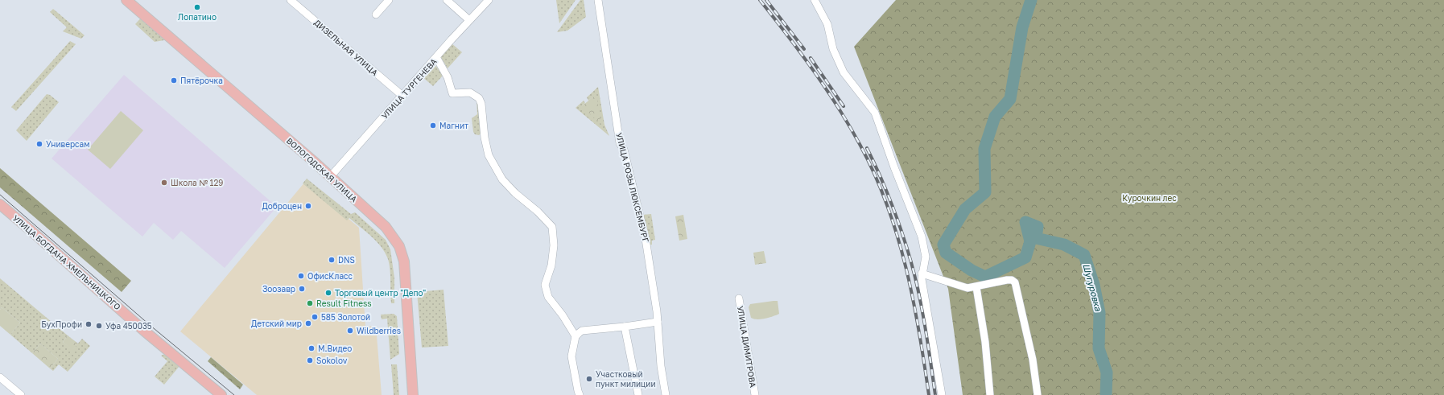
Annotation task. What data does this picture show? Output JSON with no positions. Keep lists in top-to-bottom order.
{
  "streets": {
    "main road": ["ВОЛОГОДСКАЯ УЛИЦА", "УЛИЦА БОГДАНА ХМЕЛЬНИЦКОГО"],
    "street": [
      "ДИЗЕЛЬНАЯ УЛИЦА",
      "УЛИЦА ТУРГЕНЕВА",
      "УЛИЦА РОЗЫ ЛЮКСЕМБУРГ",
      "УЛИЦА ДИМИТРОВА"
    ]
  },
  "crossings": [
    ["ДИЗЕЛЬНАЯ УЛИЦА", "УЛИЦА ТУРГЕНЕВА"],
    ["УЛИЦА ТУРГЕНЕВА", "ВОЛОГОДСКАЯ УЛИЦА"]
  ],
  "water": ["Шугуровка"],
  "parks": ["Курочкин лес"],
  "places": [
    "Лопатино",
    "Пятёрочка",
    "Магнит",
    "Универсам",
    "Школа № 129",
    "Доброцен",
    "DNS",
    "ОфисКласс",
    "Зоозавр",
    "Торговый центр \"Депо\"",
    "Result Fitness",
    "585 Золотой",
    "Детский мир",
    "БухПрофи",
    "Уфа 450035",
    "Wildberries",
    "М.Видео",
    "Sokolov",
    "Участковый пункт милиции"
  ]
}
